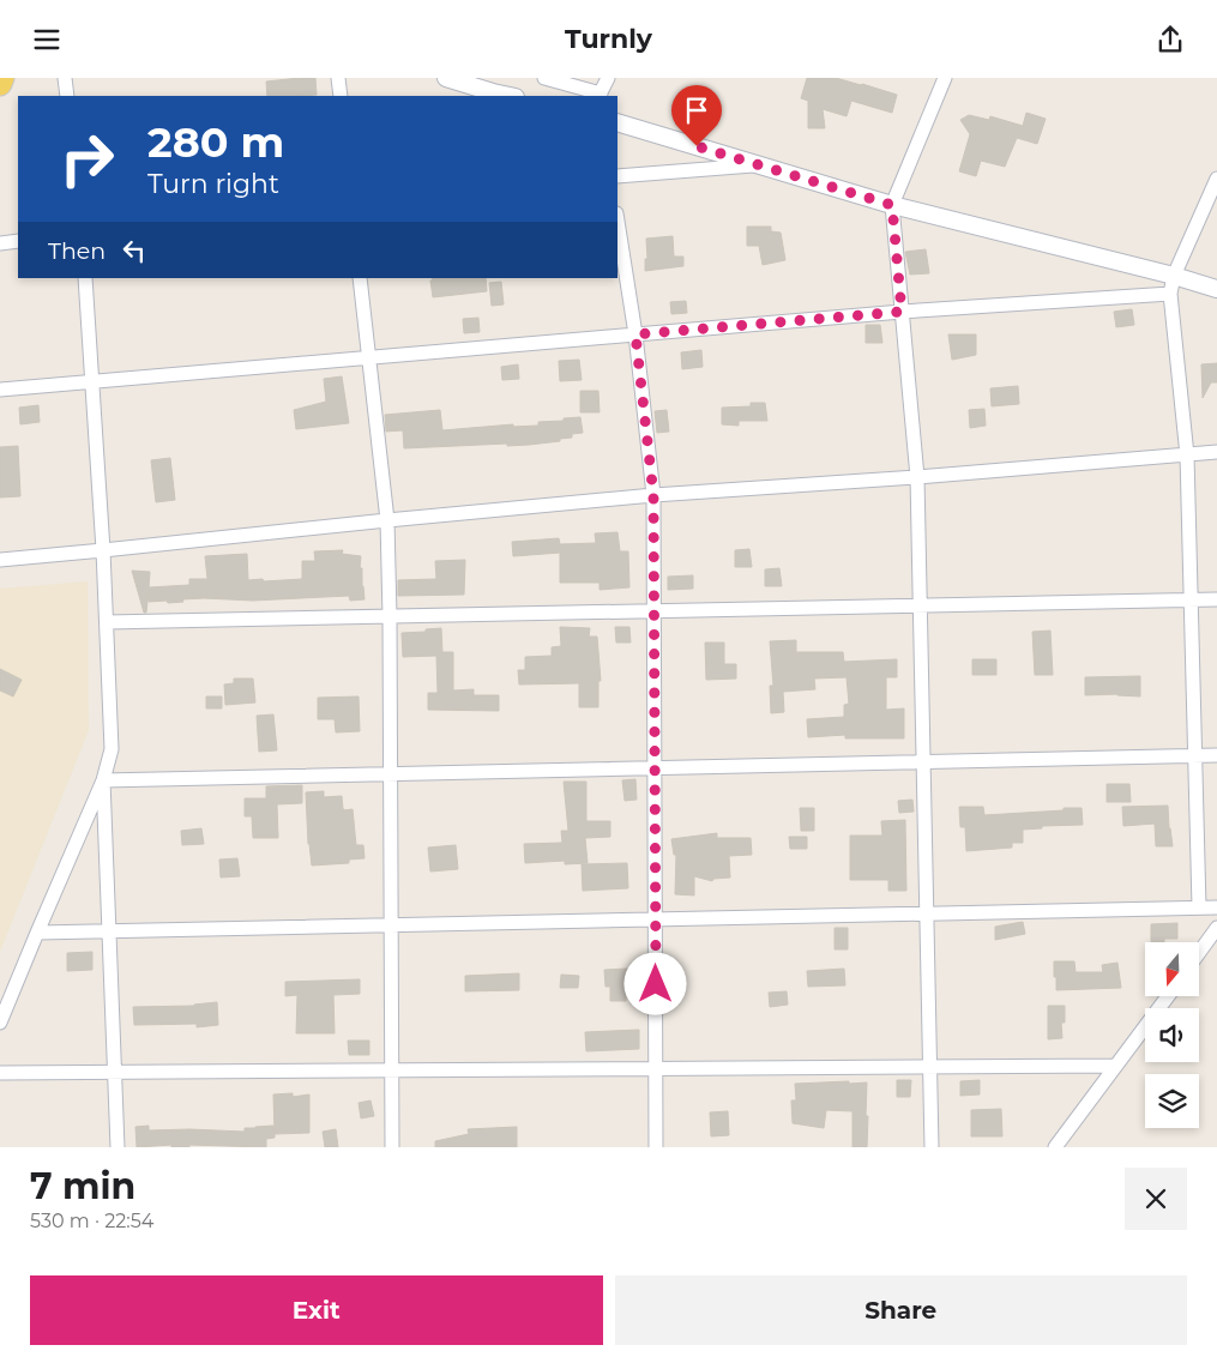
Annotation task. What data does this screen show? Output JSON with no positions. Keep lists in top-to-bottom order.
{
  "north": "bottom",
  "page": {
    "header": "Turnly",
    "turn": ["280 m", "Turn right"],
    "then": "Then",
    "heading": ["7 min", "530 m · 22:54"],
    "buttons": ["Exit", "Share"]
  }
}
